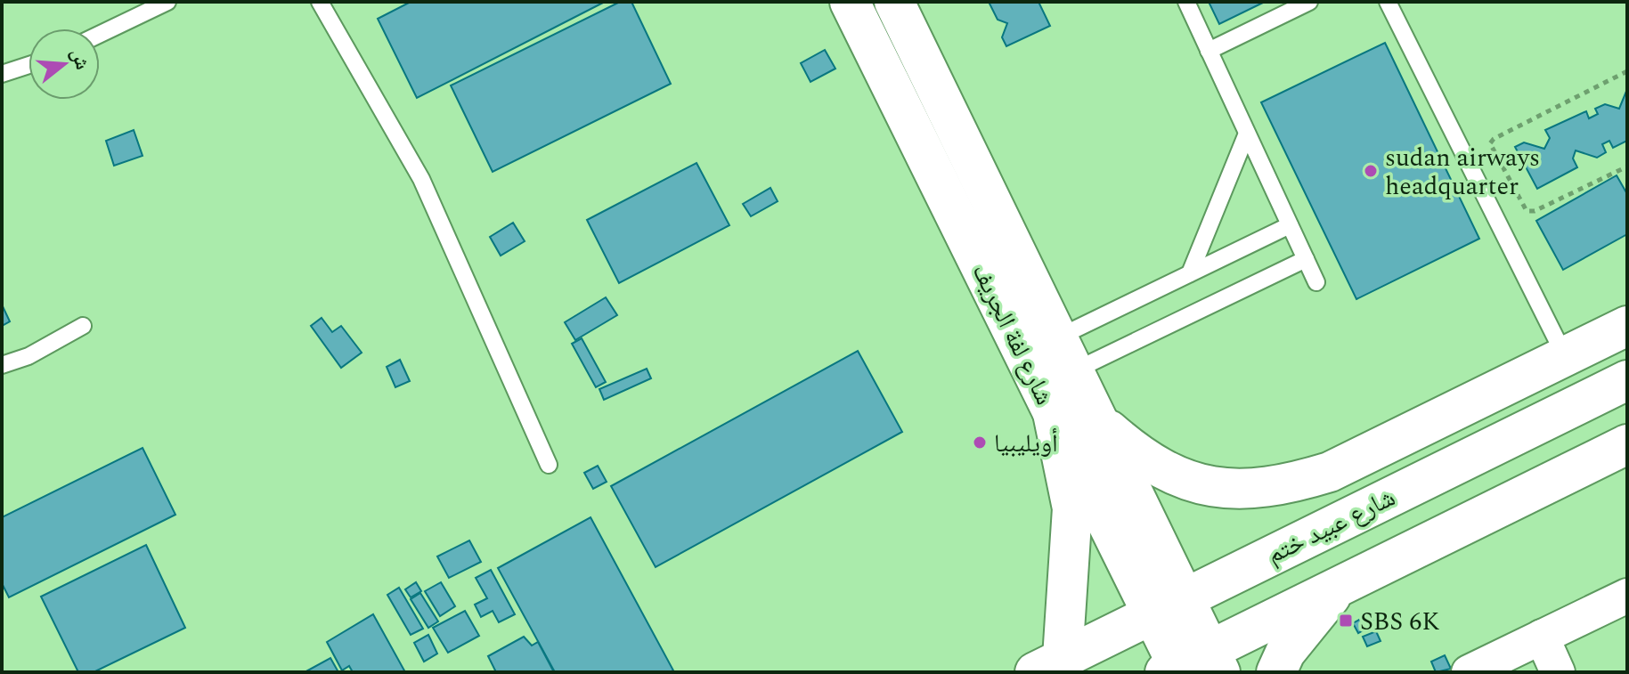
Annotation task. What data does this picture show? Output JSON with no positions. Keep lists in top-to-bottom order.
{
  "streets": {
    "main road": ["شارع لفة الجريف", "شارع عبيد ختم"]
  },
  "crossings": [
    ["شارع لفة الجريف", "شارع عبيد ختم"]
  ],
  "places": {
    "other": ["sudan airways headquarter", "أويليبيا"],
    "transit": ["SBS 6K"]
  },
  "north": "right"
}
